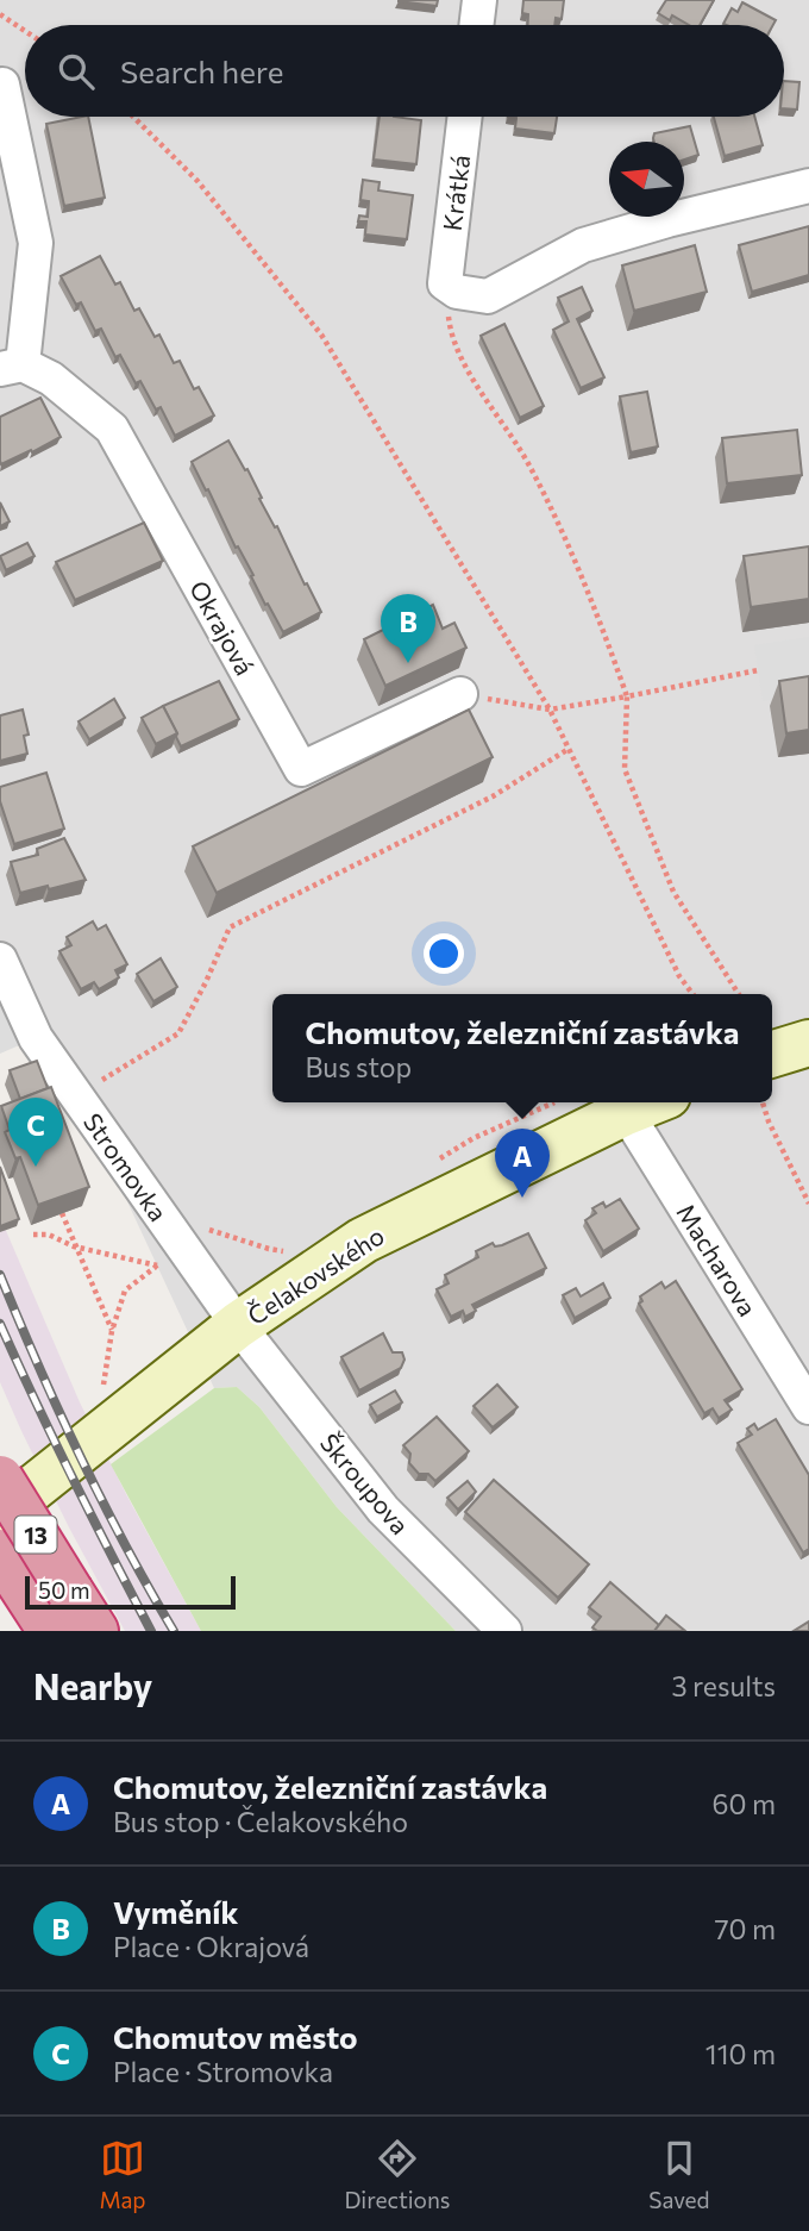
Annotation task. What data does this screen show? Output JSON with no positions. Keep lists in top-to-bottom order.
{
  "streets": {
    "highway": ["13"],
    "street": [
      "Krátká",
      "Okrajová",
      "Stromovka",
      "Macharova",
      "Čelakovského",
      "Škroupova"
    ]
  },
  "crossings": [
    ["Stromovka", "Čelakovského"],
    ["Stromovka", "Škroupova"],
    ["Macharova", "Čelakovského"],
    ["Čelakovského", "Škroupova"]
  ],
  "scale_bar": "50 m",
  "north": "left",
  "page": {
    "search": "Search here",
    "pins": ["B", "C", "A"],
    "popup": ["Chomutov, železniční zastávka", "Bus stop"],
    "scale": "50 m",
    "heading": ["Nearby", "3 results"],
    "list": [
      {
        "mark": "A",
        "name": "Chomutov, železniční zastávka",
        "note": "Bus stop · Čelakovského",
        "value": "60 m"
      },
      {
        "mark": "B",
        "name": "Vyměník",
        "note": "Place · Okrajová",
        "value": "70 m"
      },
      {
        "mark": "C",
        "name": "Chomutov město",
        "note": "Place · Stromovka",
        "value": "110 m"
      }
    ],
    "nav": ["Map", "Directions", "Saved"]
  }
}
